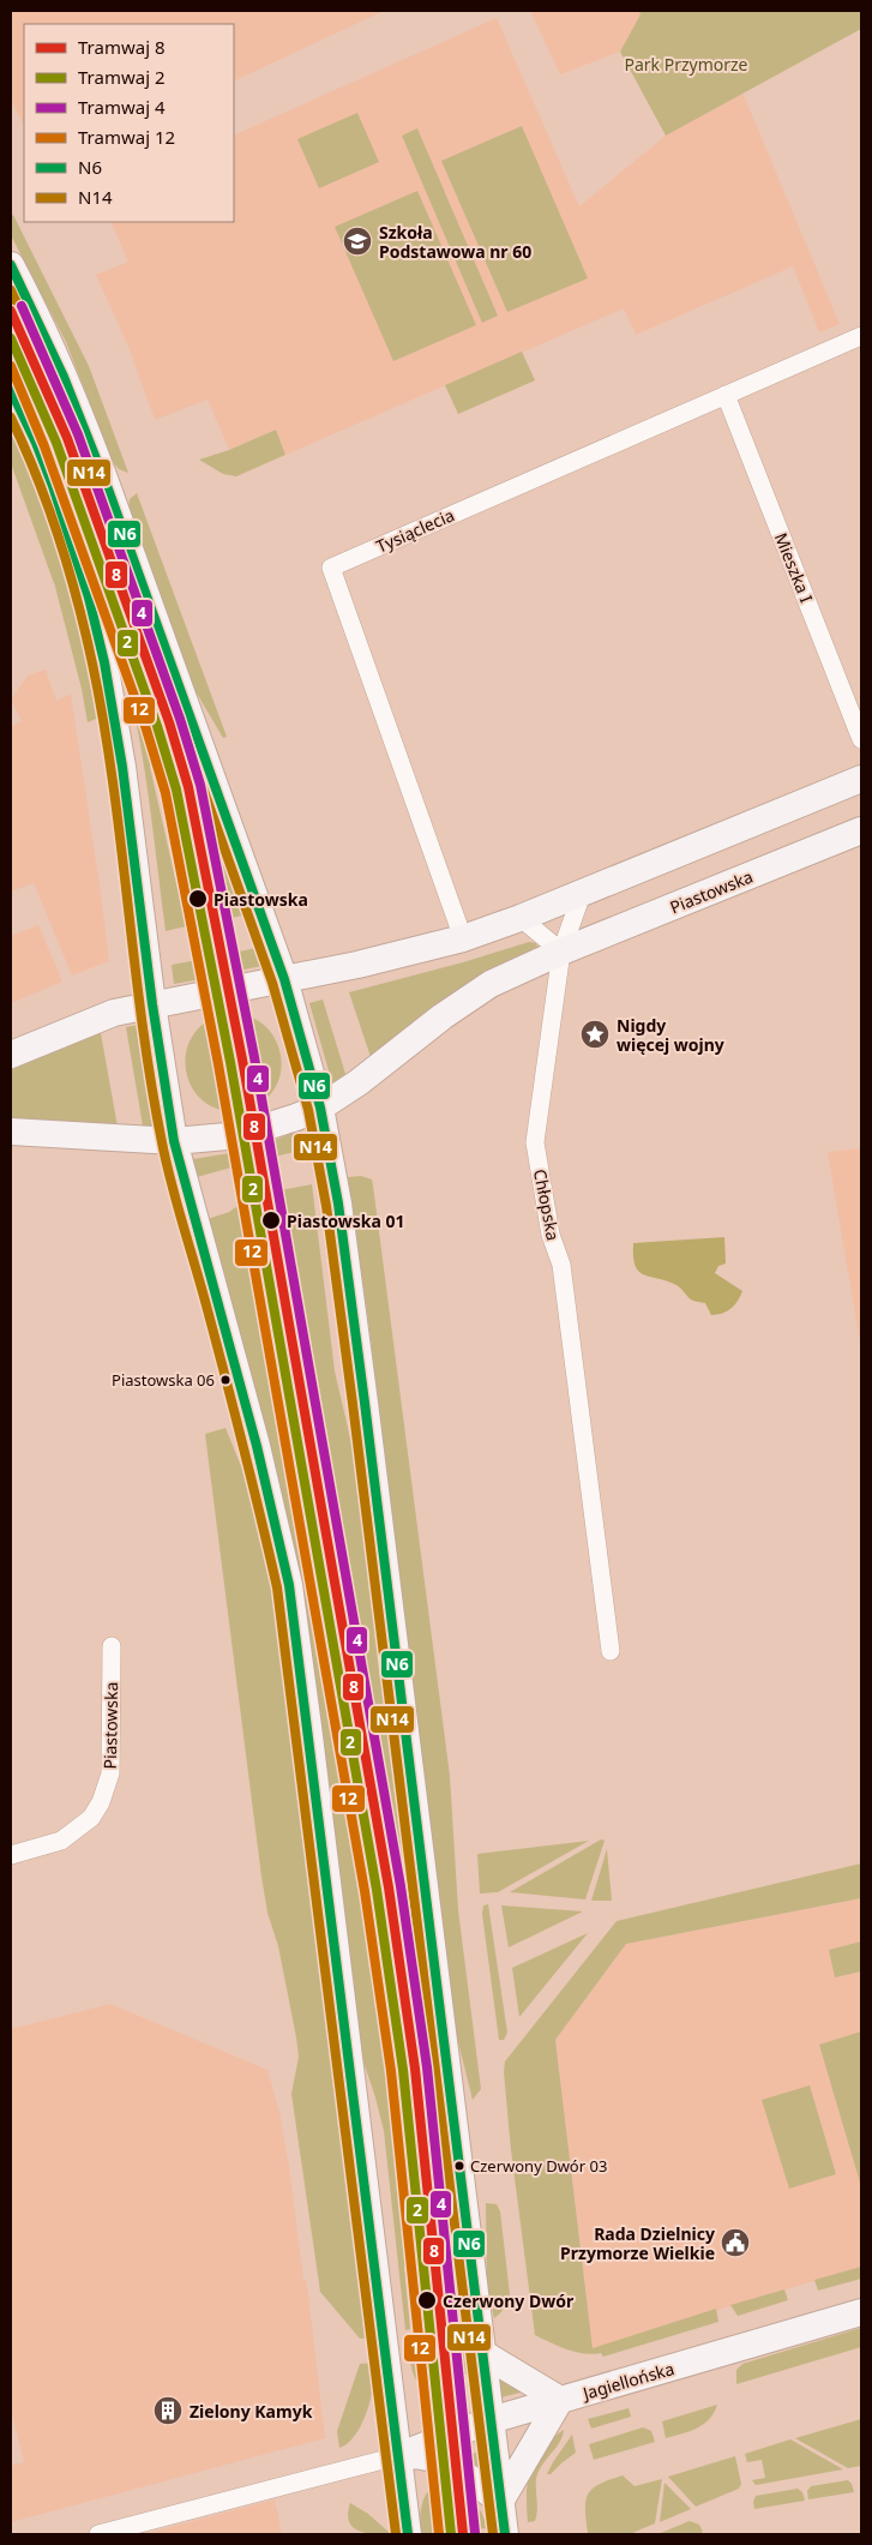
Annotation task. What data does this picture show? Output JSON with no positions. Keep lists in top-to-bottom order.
{
  "streets": {
    "main road": ["Piastowska", "Jagiellońska"],
    "street": ["Tysiąclecia", "Mieszka I", "Chłopska"]
  },
  "crossings": [
    ["Tysiąclecia", "Mieszka I"],
    ["Piastowska", "Chłopska"]
  ],
  "parks": ["Park Przymorze"],
  "places": {
    "school or university": ["Szkoła Podstawowa nr 60"],
    "other": [
      "Piastowska",
      "Piastowska 01",
      "Piastowska 06",
      "Czerwony Dwór 03",
      "Czerwony Dwór"
    ],
    "place": ["Nigdy więcej wojny"],
    "public building": ["Rada Dzielnicy Przymorze Wielkie"],
    "building": ["Zielony Kamyk"]
  },
  "lines": [
    "transit line N6",
    "transit line N14",
    "tram line 4",
    "tram line 8",
    "tram line 2",
    "tram line 12"
  ],
  "legend": [
    "Tramwaj 8",
    "Tramwaj 2",
    "Tramwaj 4",
    "Tramwaj 12",
    "N6",
    "N14"
  ]
}
